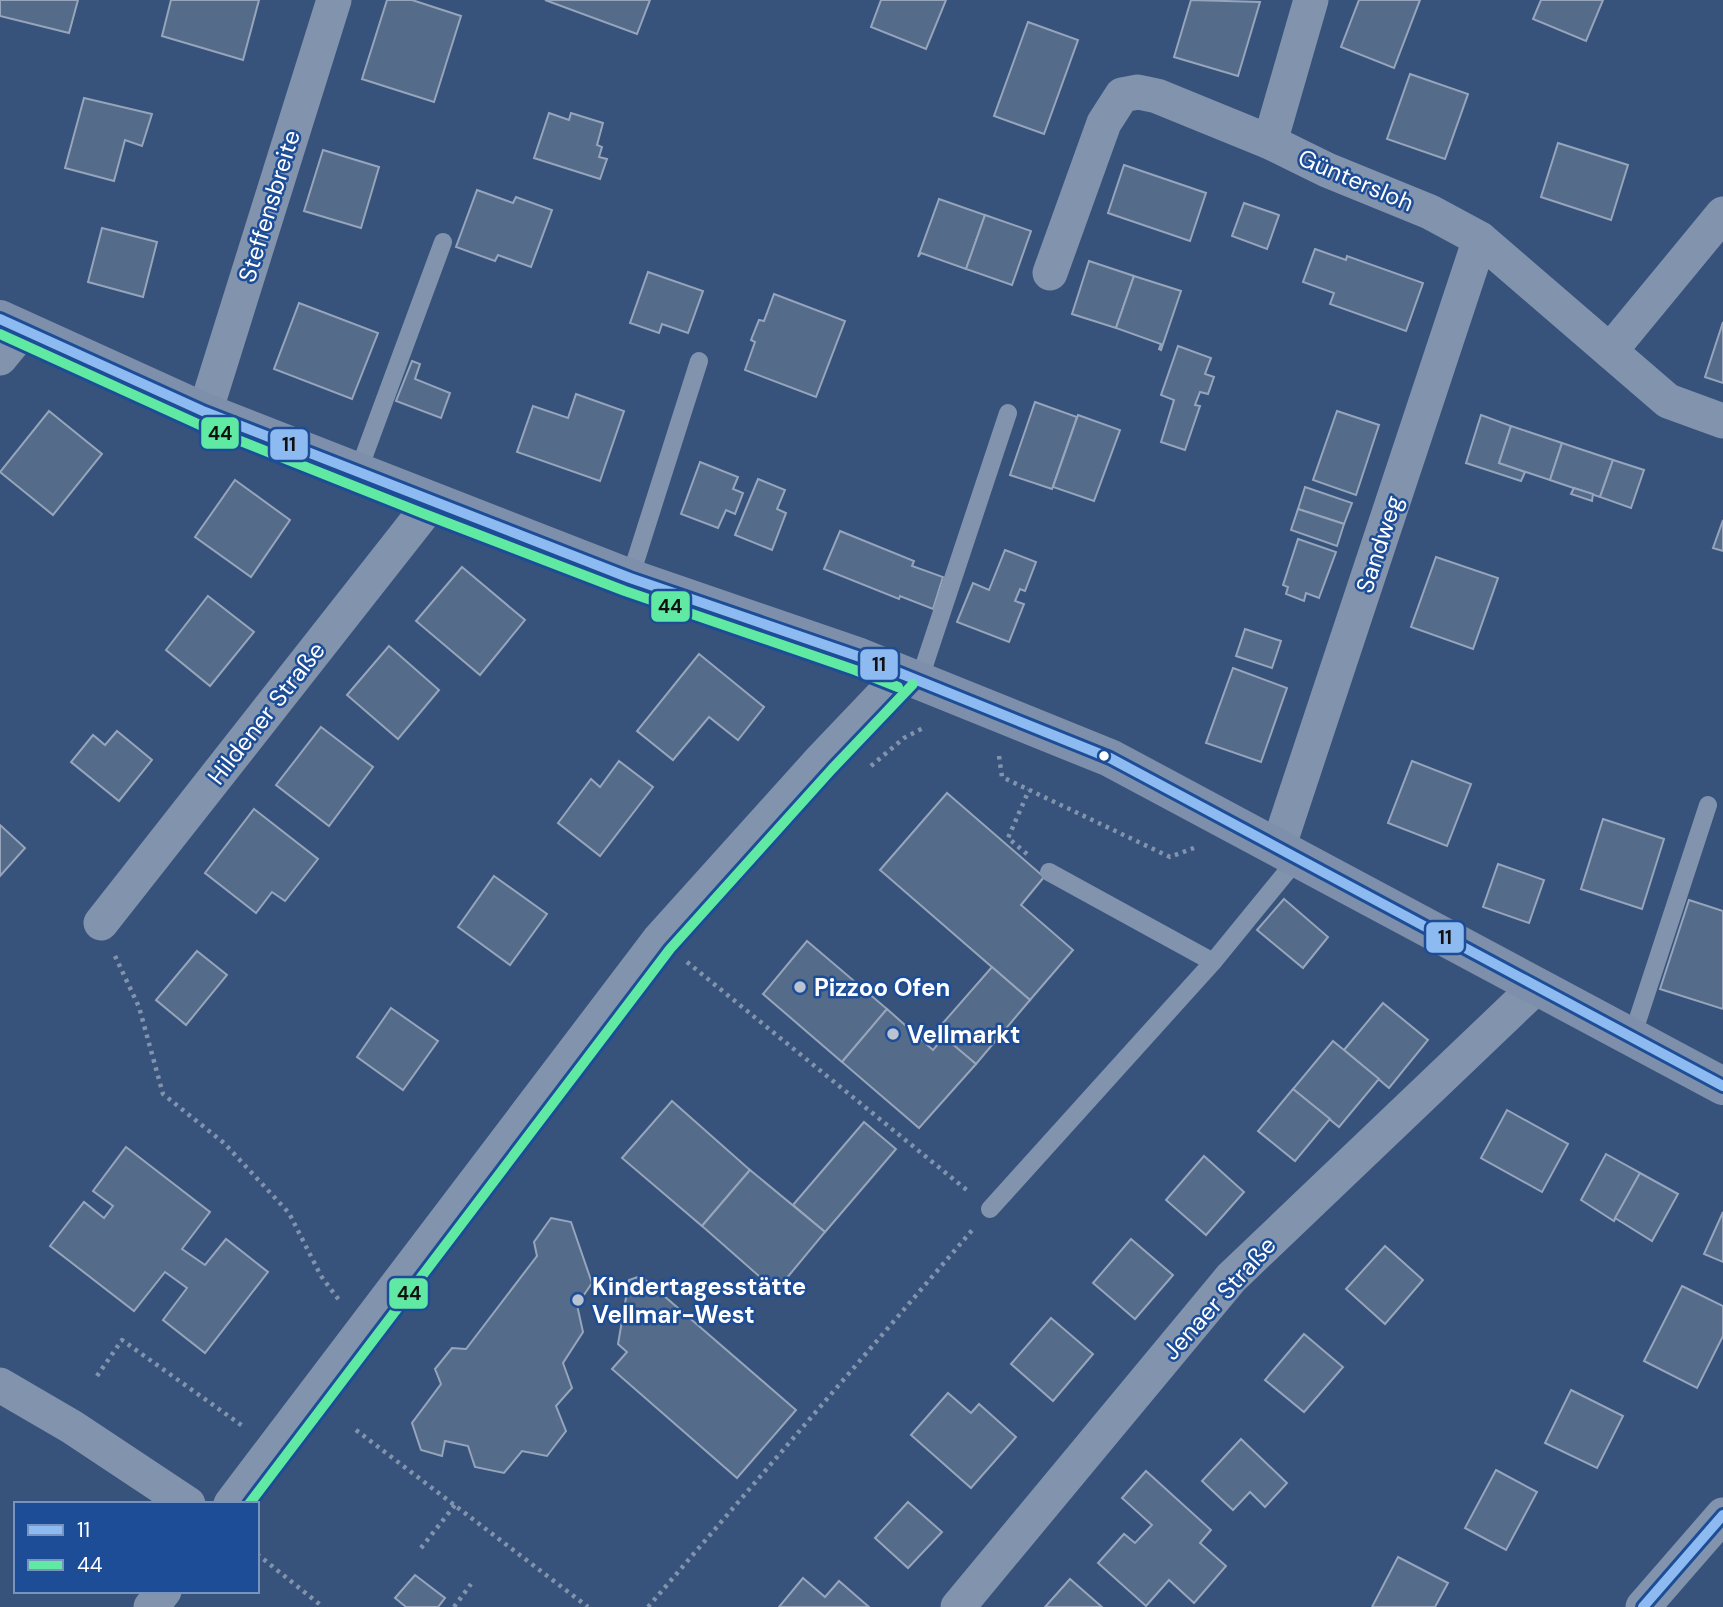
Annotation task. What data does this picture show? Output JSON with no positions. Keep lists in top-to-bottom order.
{
  "streets": {
    "street": [
      "Güntersloh",
      "Steffensbreite",
      "Sandweg",
      "Hildener Straße",
      "Jenaer Straße"
    ]
  },
  "crossings": [
    ["Güntersloh", "Sandweg"]
  ],
  "places": ["Pizzoo Ofen", "Vellmarkt", "Kindertagesstätte Vellmar-West"],
  "lines": ["transit line 11", "transit line 44"],
  "legend": ["11", "44"]
}
